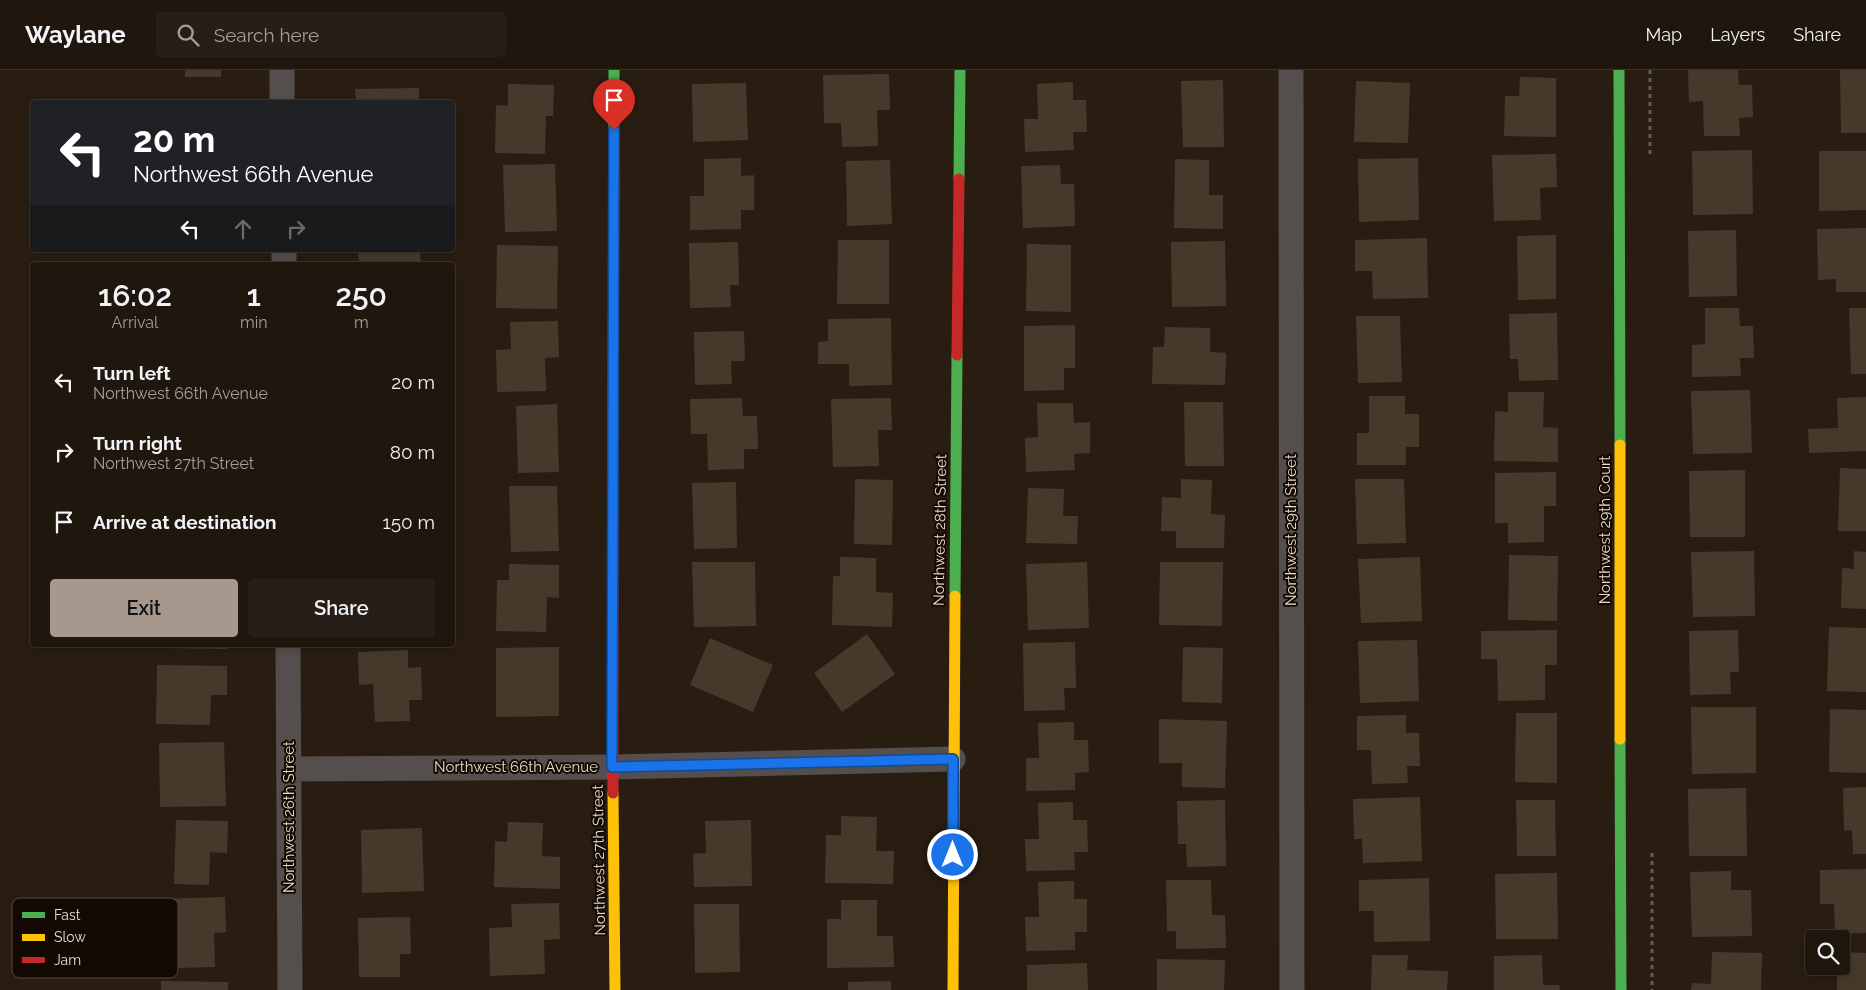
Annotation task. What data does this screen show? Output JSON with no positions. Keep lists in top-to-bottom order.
{
  "streets": {
    "street": [
      "Northwest 28th Street",
      "Northwest 29th Street",
      "Northwest 29th Court",
      "Northwest 66th Avenue",
      "Northwest 26th Street",
      "Northwest 27th Street"
    ]
  },
  "crossings": [
    ["Northwest 28th Street", "Northwest 66th Avenue"],
    ["Northwest 66th Avenue", "Northwest 26th Street"],
    ["Northwest 66th Avenue", "Northwest 27th Street"]
  ],
  "legend": ["Fast", "Slow", "Jam"],
  "page": {
    "header": "Waylane",
    "search": "Search here",
    "nav": ["Map", "Layers", "Share"],
    "turn": ["20 m", "Northwest 66th Avenue"],
    "eta": [
      "16:02",
      "Arrival",
      "1",
      "min",
      "250",
      "m"
    ],
    "list": [
      {
        "name": "Turn left",
        "note": "Northwest 66th Avenue",
        "value": "20 m"
      },
      {
        "name": "Turn right",
        "note": "Northwest 27th Street",
        "value": "80 m"
      },
      {
        "name": "Arrive at destination",
        "value": "150 m"
      }
    ],
    "buttons": ["Exit", "Share"]
  }
}
